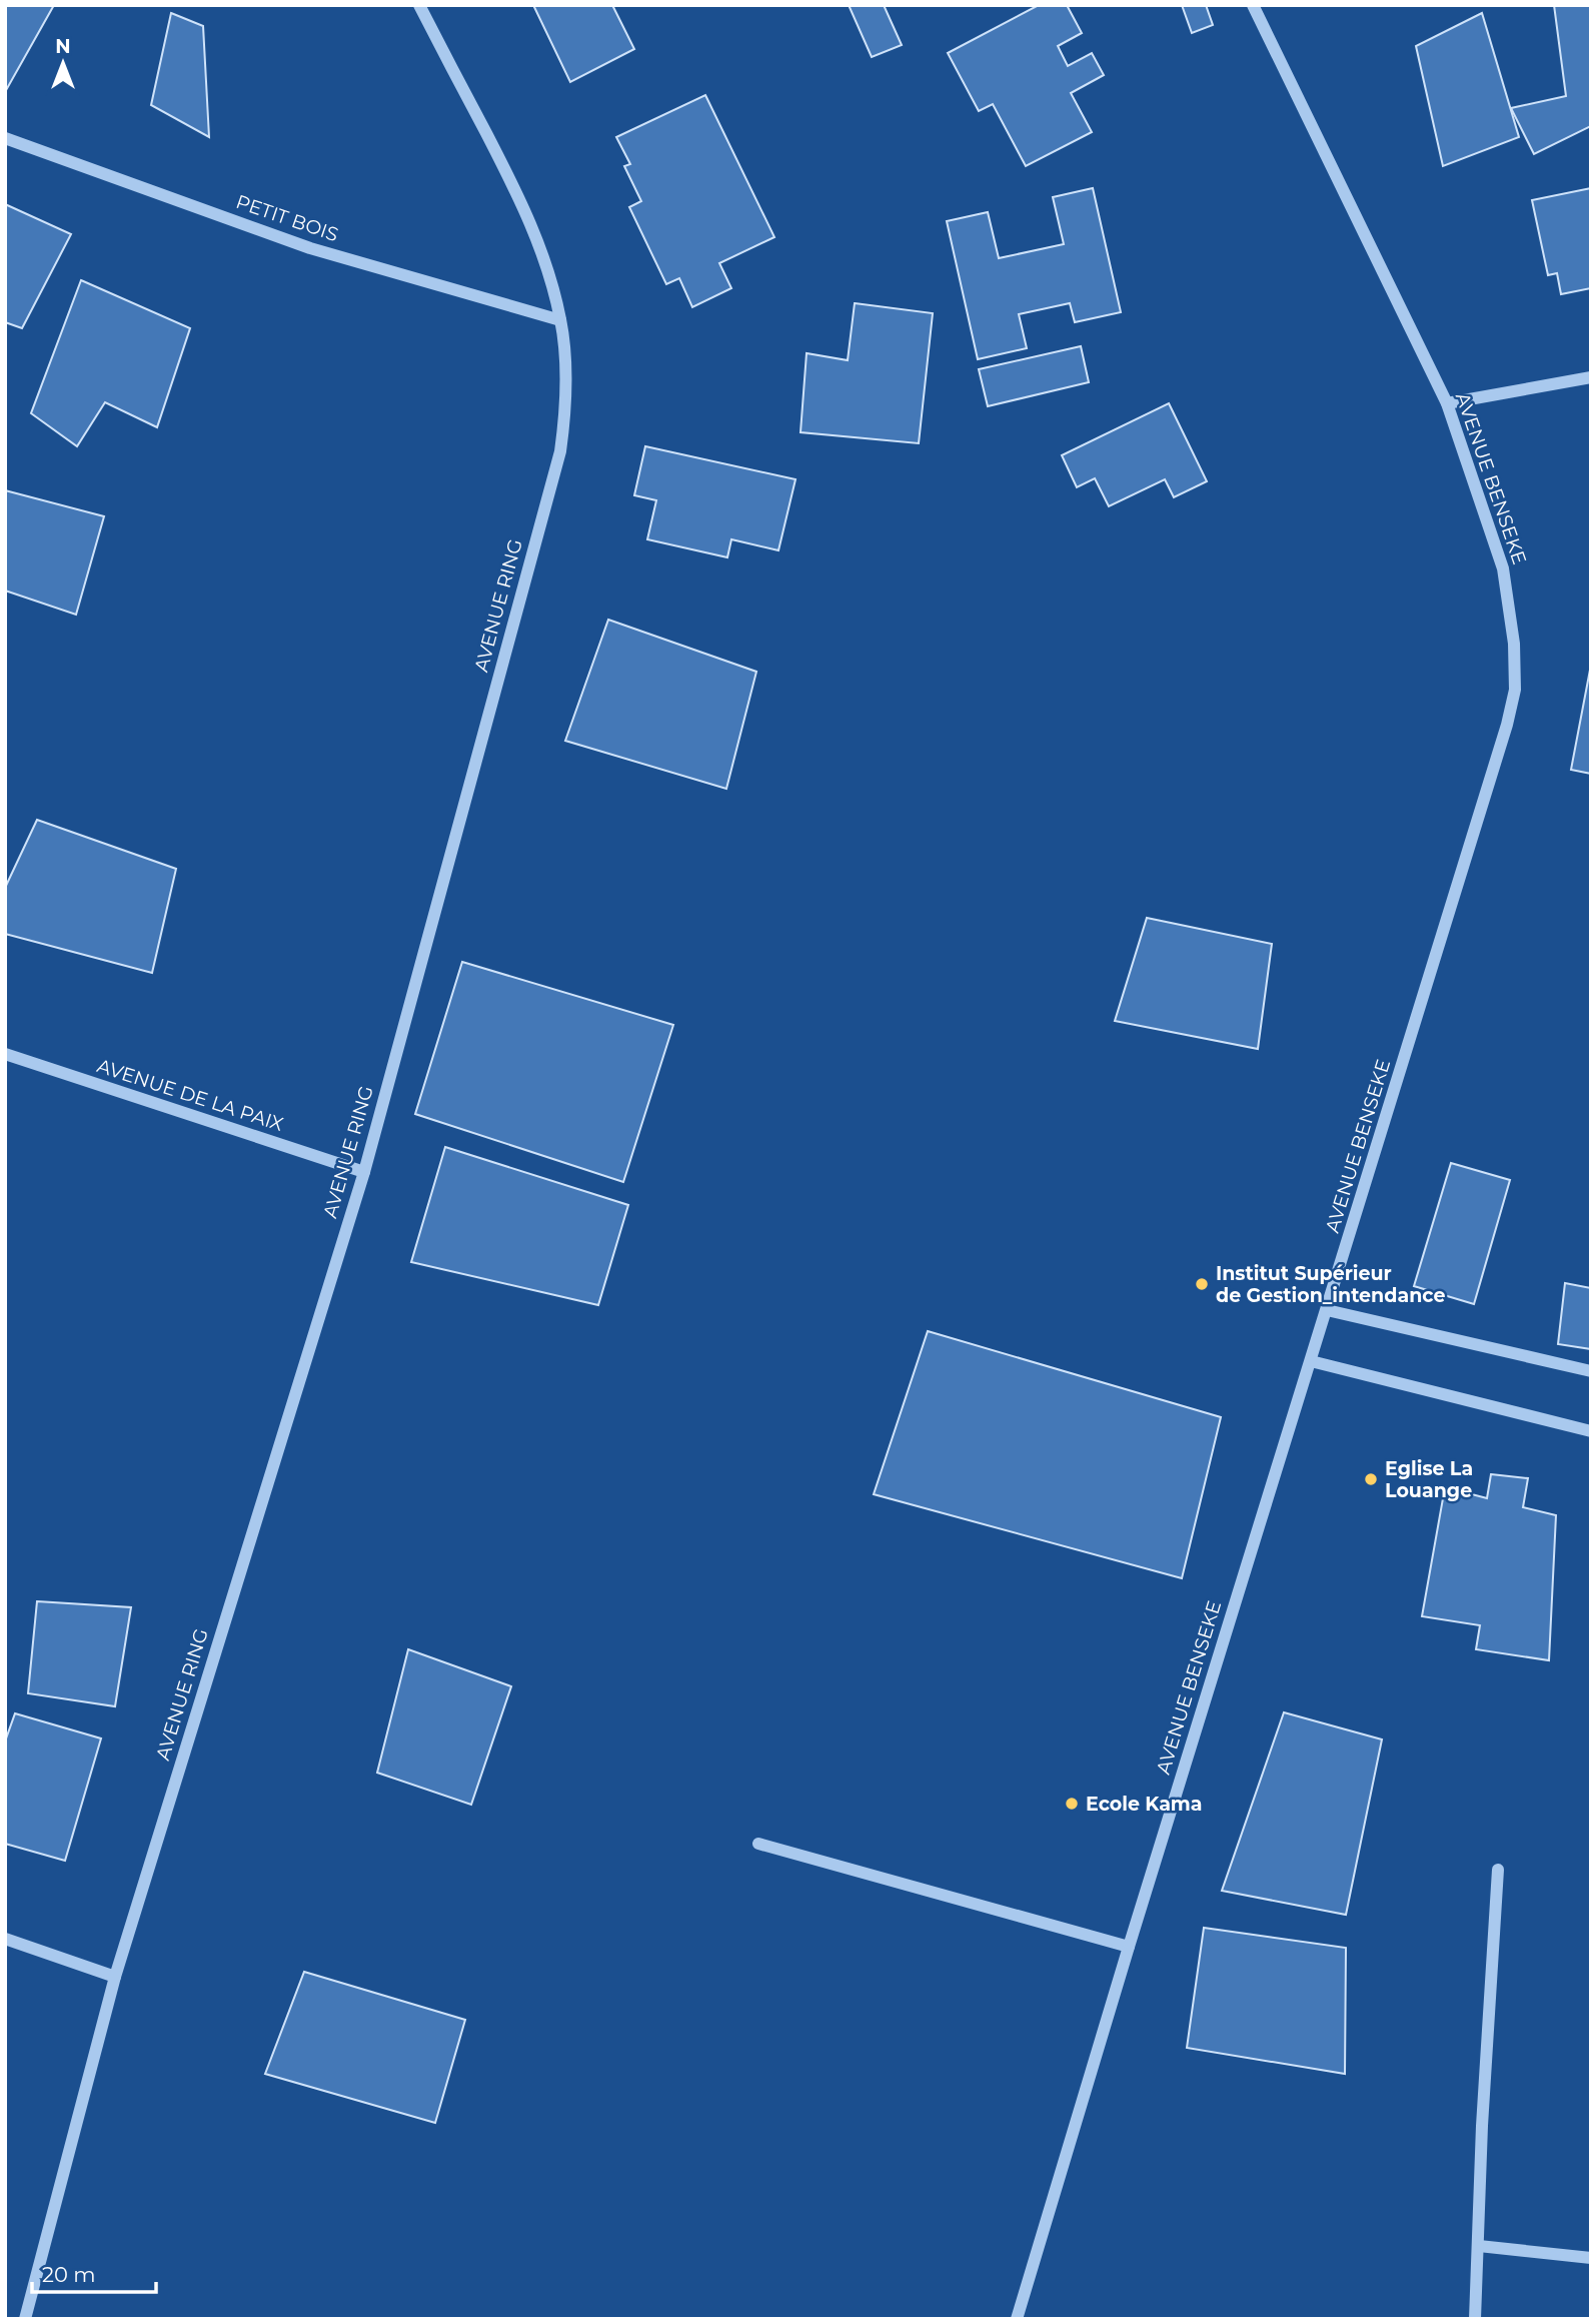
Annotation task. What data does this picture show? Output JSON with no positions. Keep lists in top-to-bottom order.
{
  "streets": {
    "street": [
      "PETIT BOIS",
      "AVENUE BENSEKE",
      "AVENUE RING",
      "AVENUE DE LA PAIX"
    ]
  },
  "crossings": [
    ["PETIT BOIS", "AVENUE RING"],
    ["AVENUE RING", "AVENUE DE LA PAIX"]
  ],
  "places": ["Institut Supérieur de Gestion_intendance", "Eglise La Louange", "Ecole Kama"],
  "scale_bar": "20 m",
  "north": "top"
}
